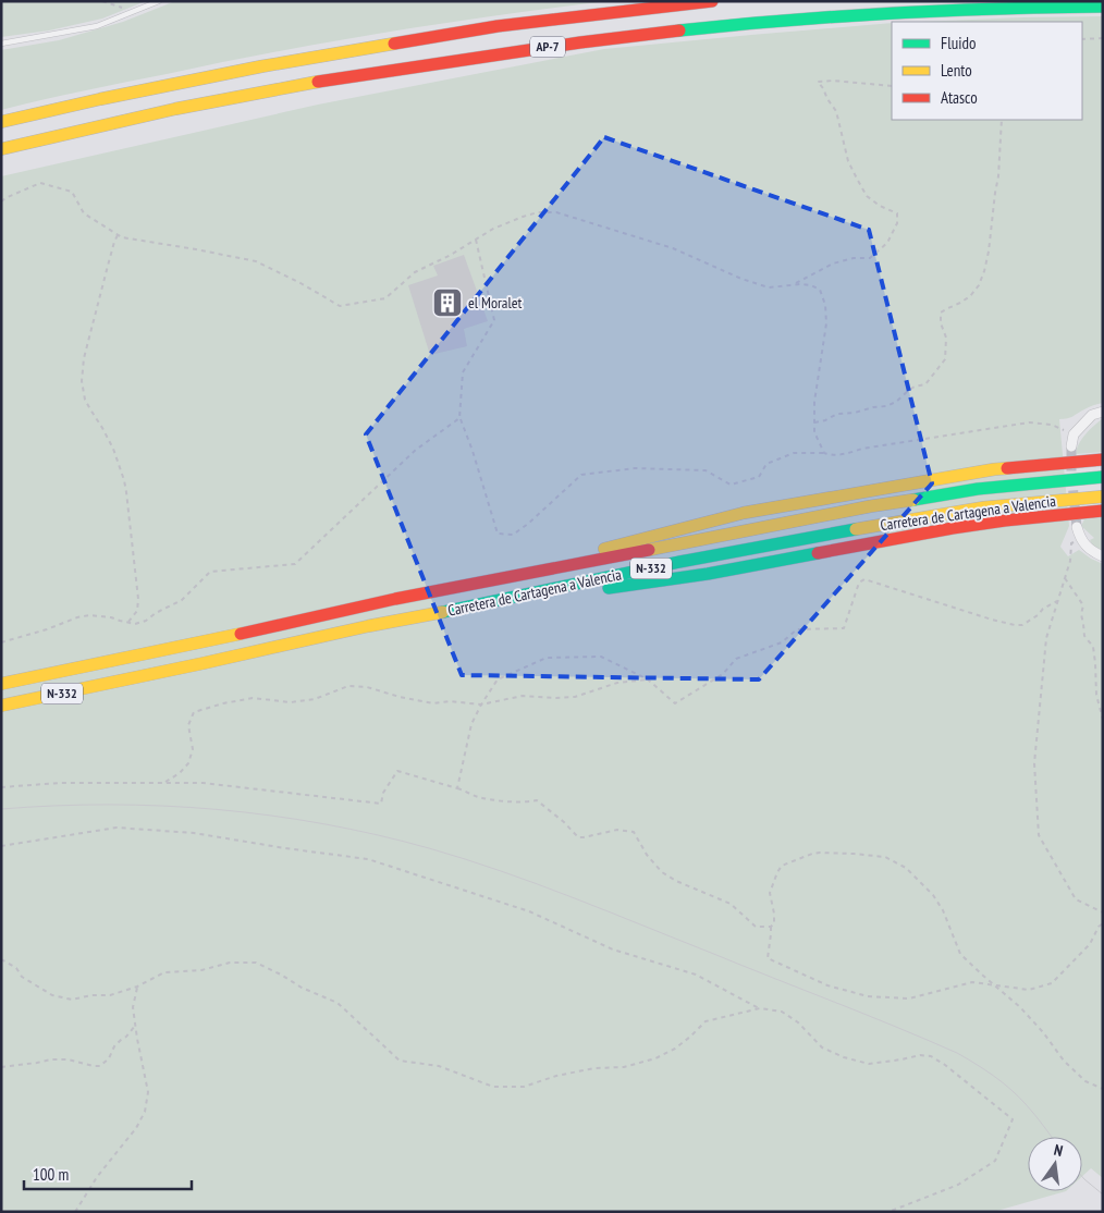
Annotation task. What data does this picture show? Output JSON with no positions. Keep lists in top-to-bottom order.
{
  "streets": {
    "highway": ["AP-7", "Carretera de Cartagena a Valencia", "N-332"]
  },
  "crossings": [
    ["Carretera de Cartagena a Valencia", "N-332"]
  ],
  "places": {
    "building": ["el Moralet"]
  },
  "legend": ["Fluido", "Lento", "Atasco"],
  "scale_bar": "100 m",
  "north": "top"
}
